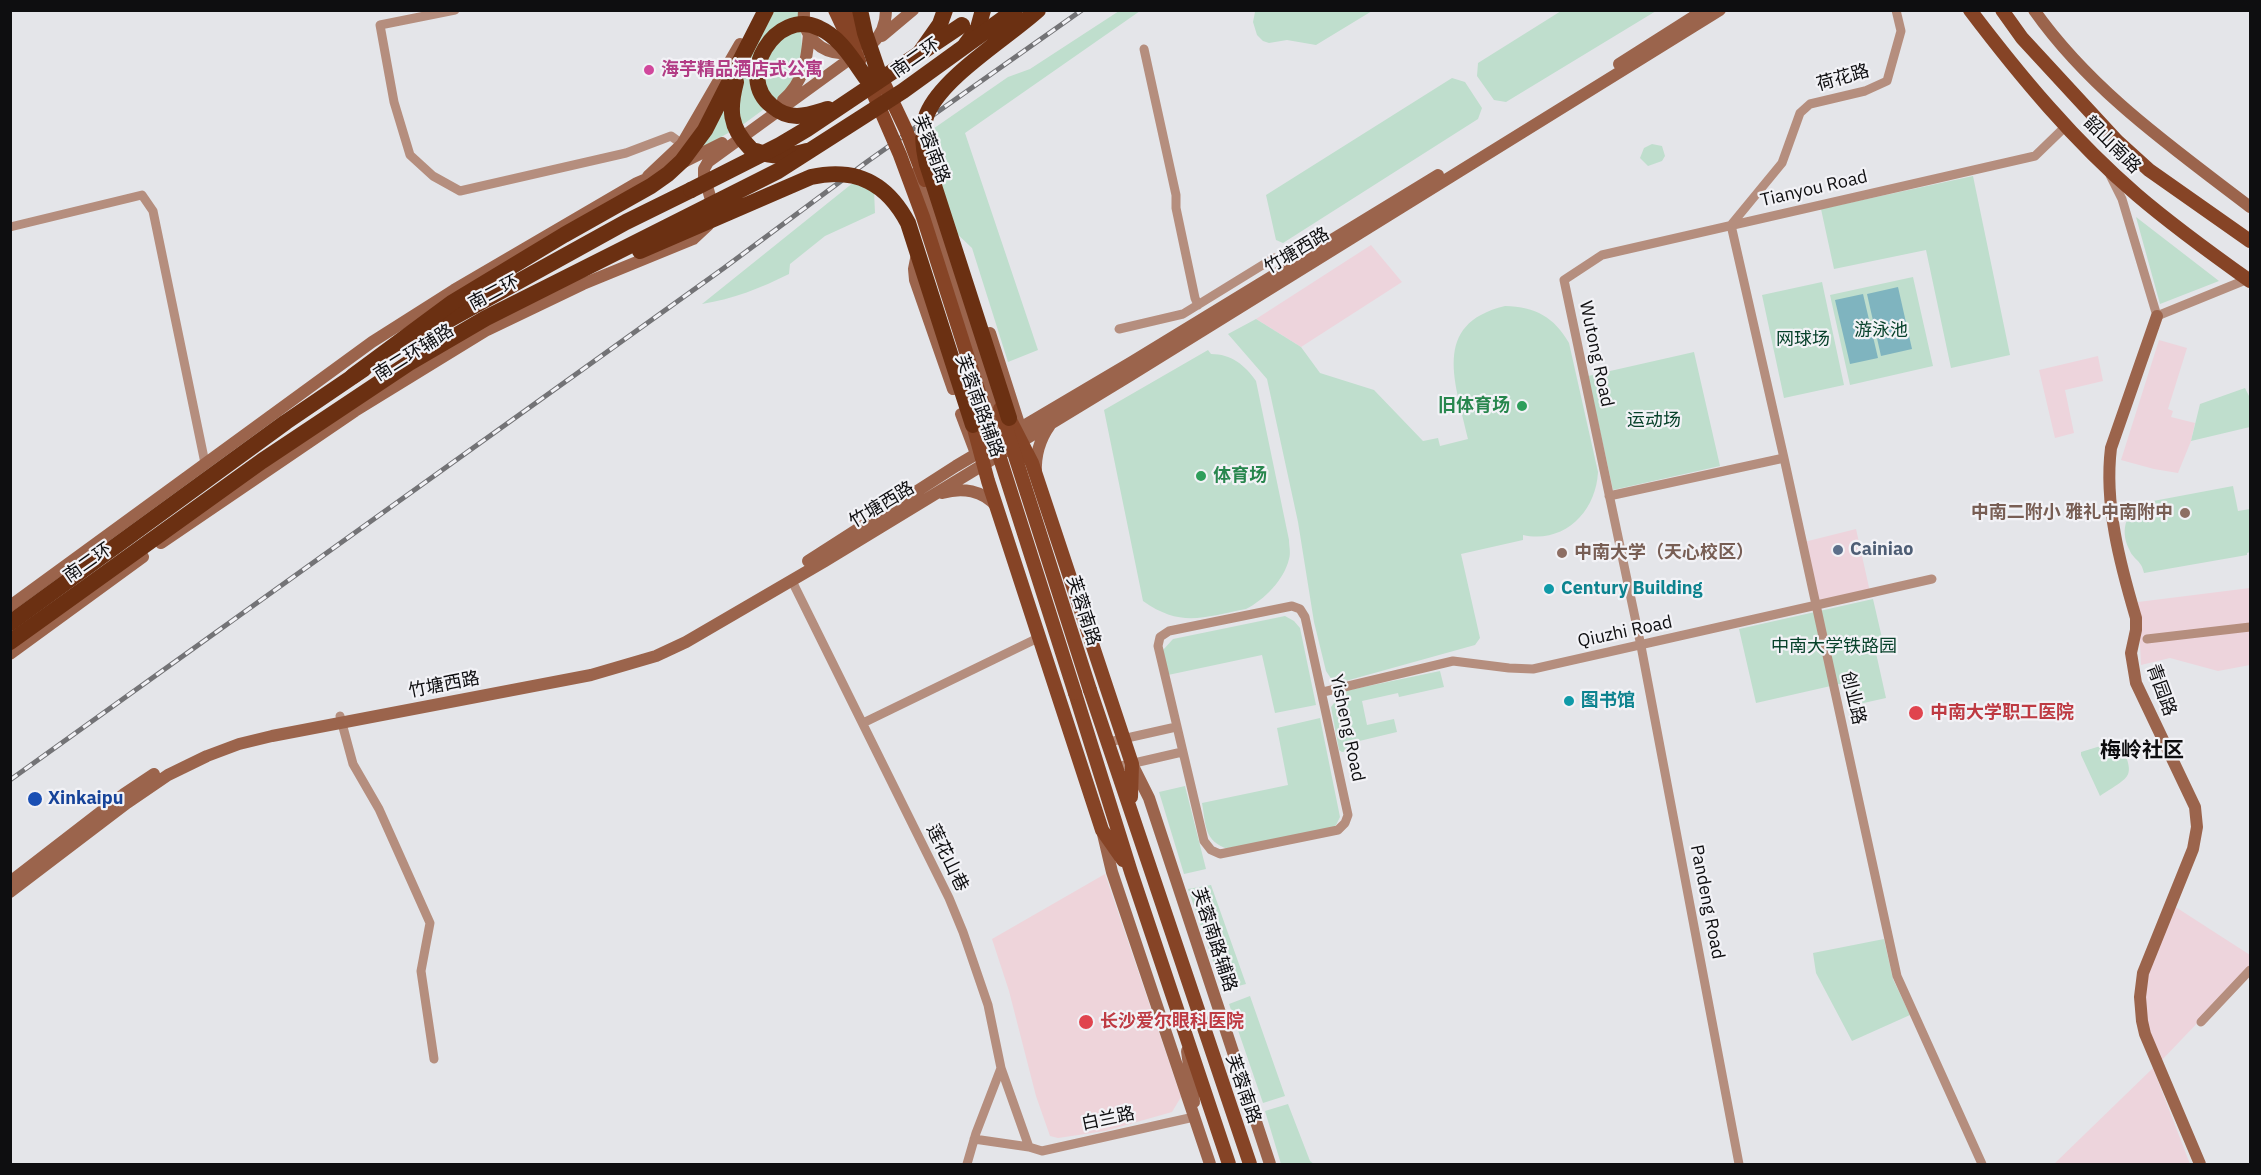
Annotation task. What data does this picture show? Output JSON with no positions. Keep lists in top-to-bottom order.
{
  "streets": {
    "highway": ["南二环"],
    "main road": ["韶山南路", "芙蓉南路"],
    "street": [
      "荷花路",
      "Tianyou Road",
      "竹塘西路",
      "南二环辅路",
      "Wutong Road",
      "芙蓉南路辅路",
      "Qiuzhi Road",
      "青园路",
      "创业路",
      "Yisheng Road",
      "莲花山巷",
      "Pandeng Road",
      "白兰路"
    ]
  },
  "crossings": [
    ["荷花路", "Tianyou Road"],
    ["荷花路", "创业路"],
    ["韶山南路", "Tianyou Road"],
    ["Tianyou Road", "Wutong Road"],
    ["Tianyou Road", "创业路"],
    ["竹塘西路", "芙蓉南路辅路"],
    ["竹塘西路", "莲花山巷"],
    ["Wutong Road", "Qiuzhi Road"],
    ["Wutong Road", "Pandeng Road"],
    ["Qiuzhi Road", "创业路"],
    ["Qiuzhi Road", "Yisheng Road"],
    ["Qiuzhi Road", "Pandeng Road"],
    ["莲花山巷", "白兰路"]
  ],
  "districts": ["梅岭社区"],
  "parks": [
    "游泳池",
    "网球场",
    "运动场",
    "中南大学铁路园"
  ],
  "places": [
    "海芋精品酒店式公寓",
    "旧体育场",
    "体育场",
    "中南二附小 雅礼中南附中",
    "Cainiao",
    "中南大学（天心校区）",
    "Century Building",
    "图书馆",
    "中南大学职工医院",
    "Xinkaipu",
    "长沙爱尔眼科医院"
  ]
}
